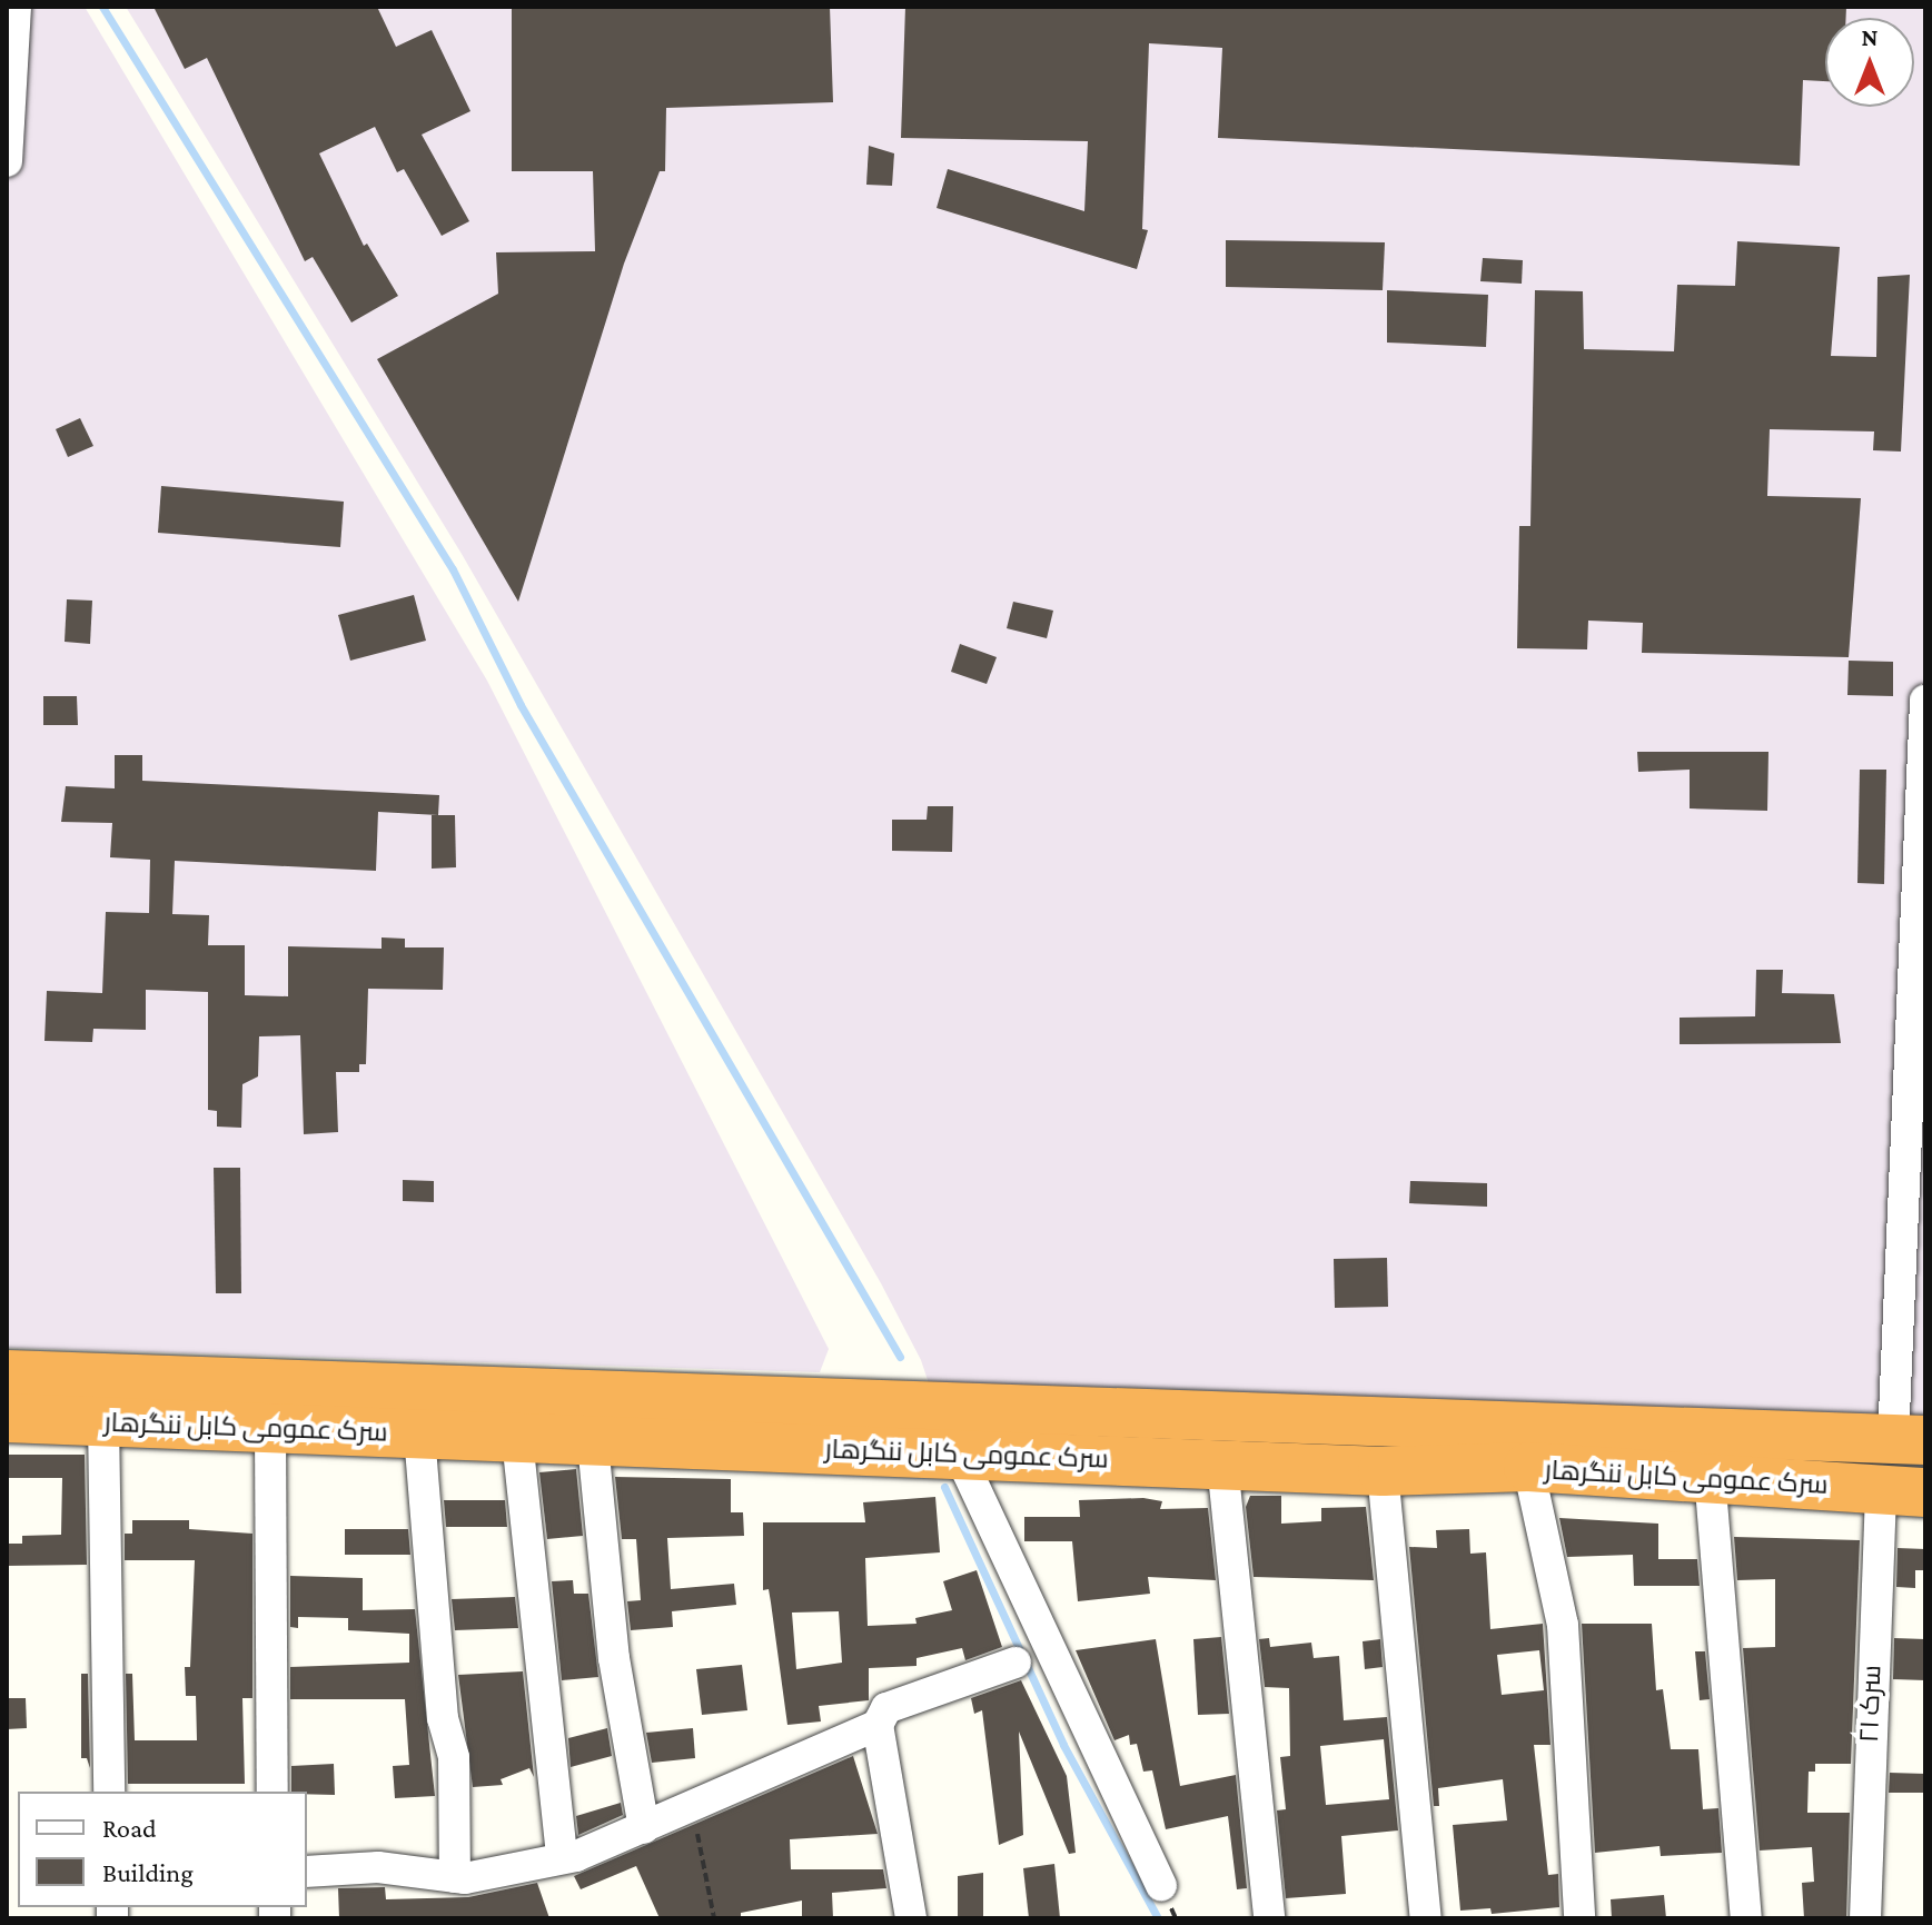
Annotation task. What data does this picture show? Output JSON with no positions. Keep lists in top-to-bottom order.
{
  "streets": {
    "highway": ["سرک عمومی کابل ننگرهار"],
    "street": ["سرک ۲۱"]
  },
  "crossings": [
    ["سرک عمومی کابل ننگرهار", "سرک ۲۱"]
  ],
  "legend": ["Road", "Building"],
  "north": "top"
}
